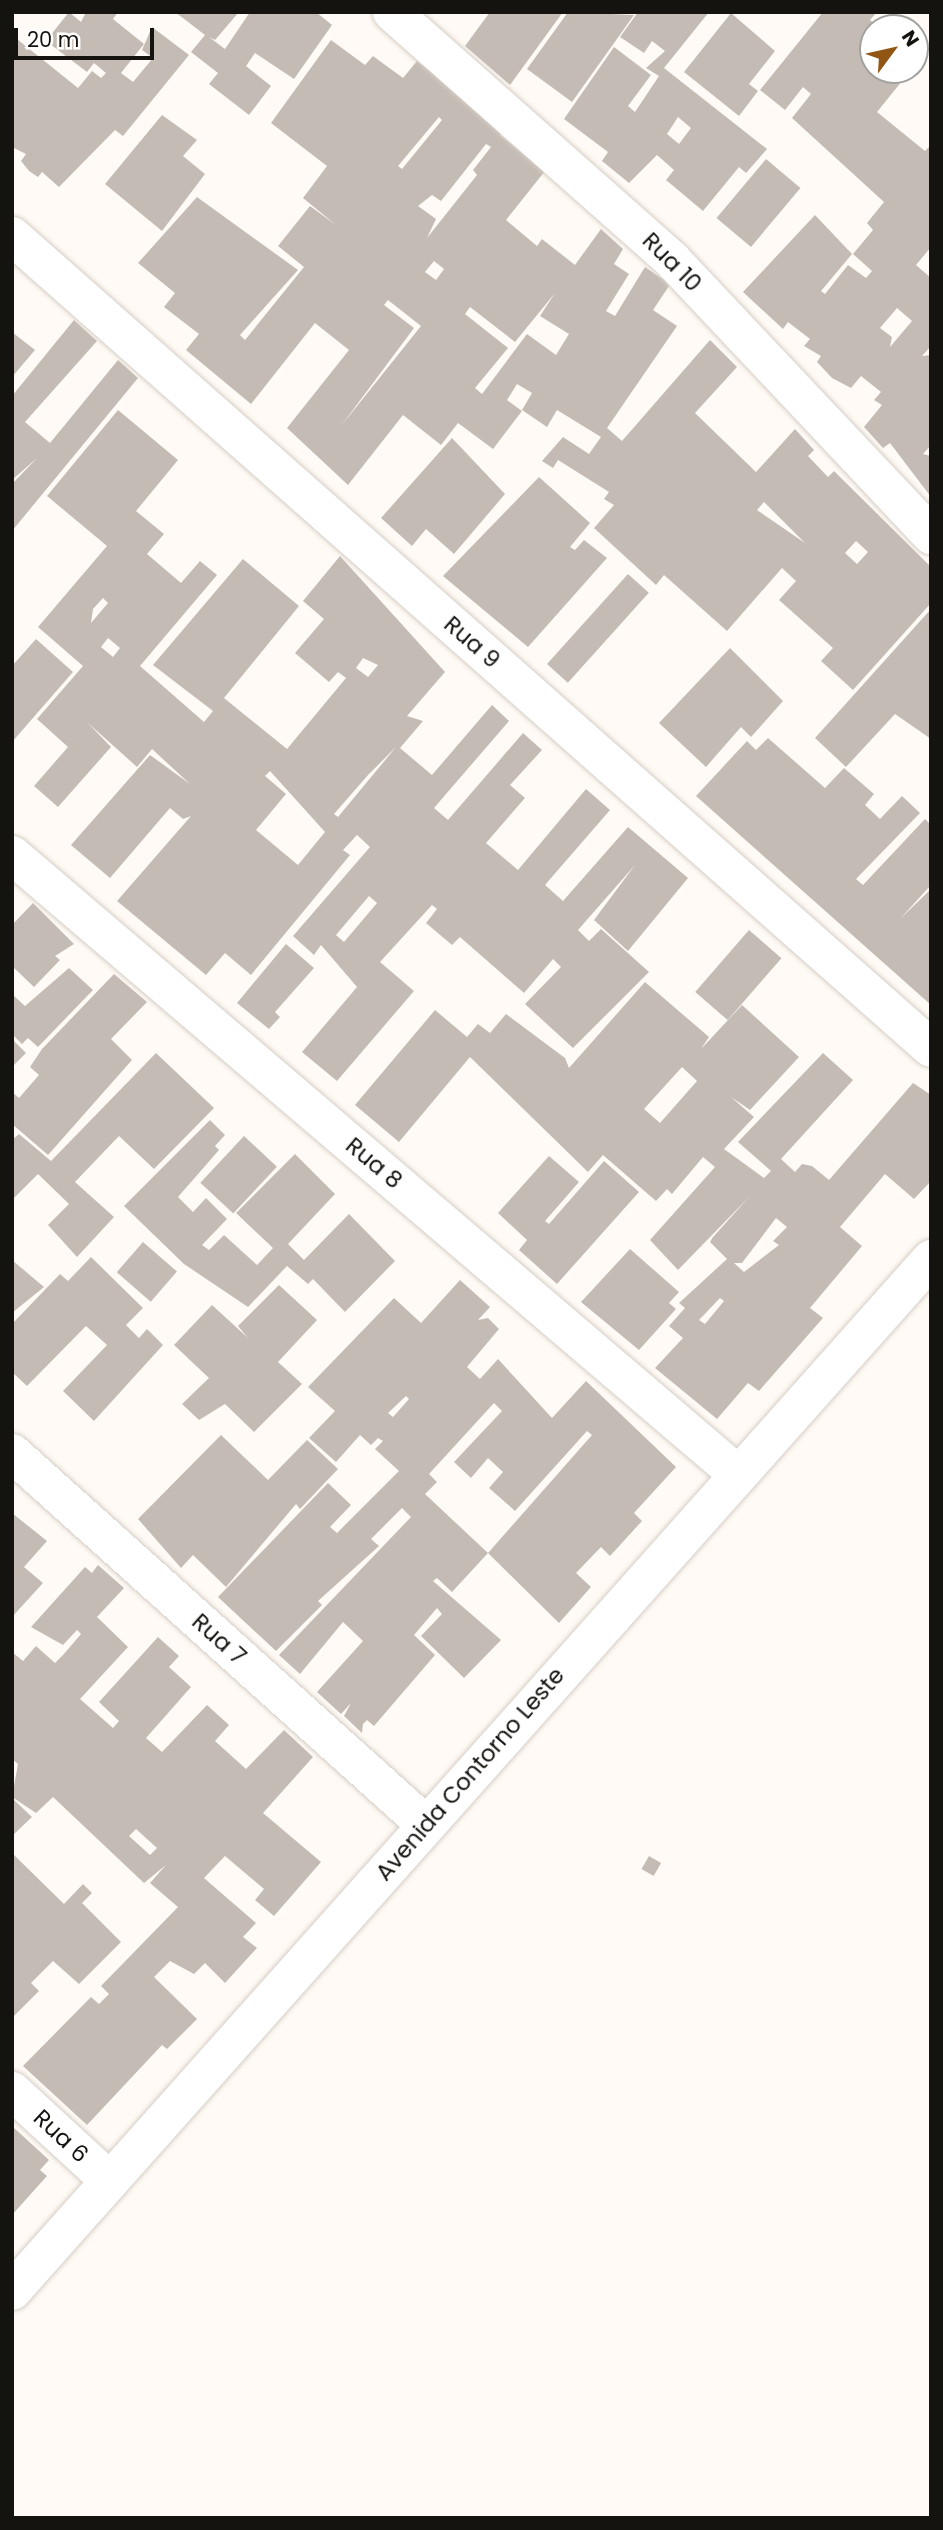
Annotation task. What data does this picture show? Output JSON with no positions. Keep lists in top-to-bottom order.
{
  "streets": {
    "street": [
      "Rua 10",
      "Rua 9",
      "Rua 8",
      "Rua 7",
      "Avenida Contorno Leste",
      "Rua 6"
    ]
  },
  "crossings": [
    ["Rua 8", "Avenida Contorno Leste"],
    ["Rua 7", "Avenida Contorno Leste"],
    ["Avenida Contorno Leste", "Rua 6"]
  ],
  "scale_bar": "20 m",
  "north": "top right"
}
